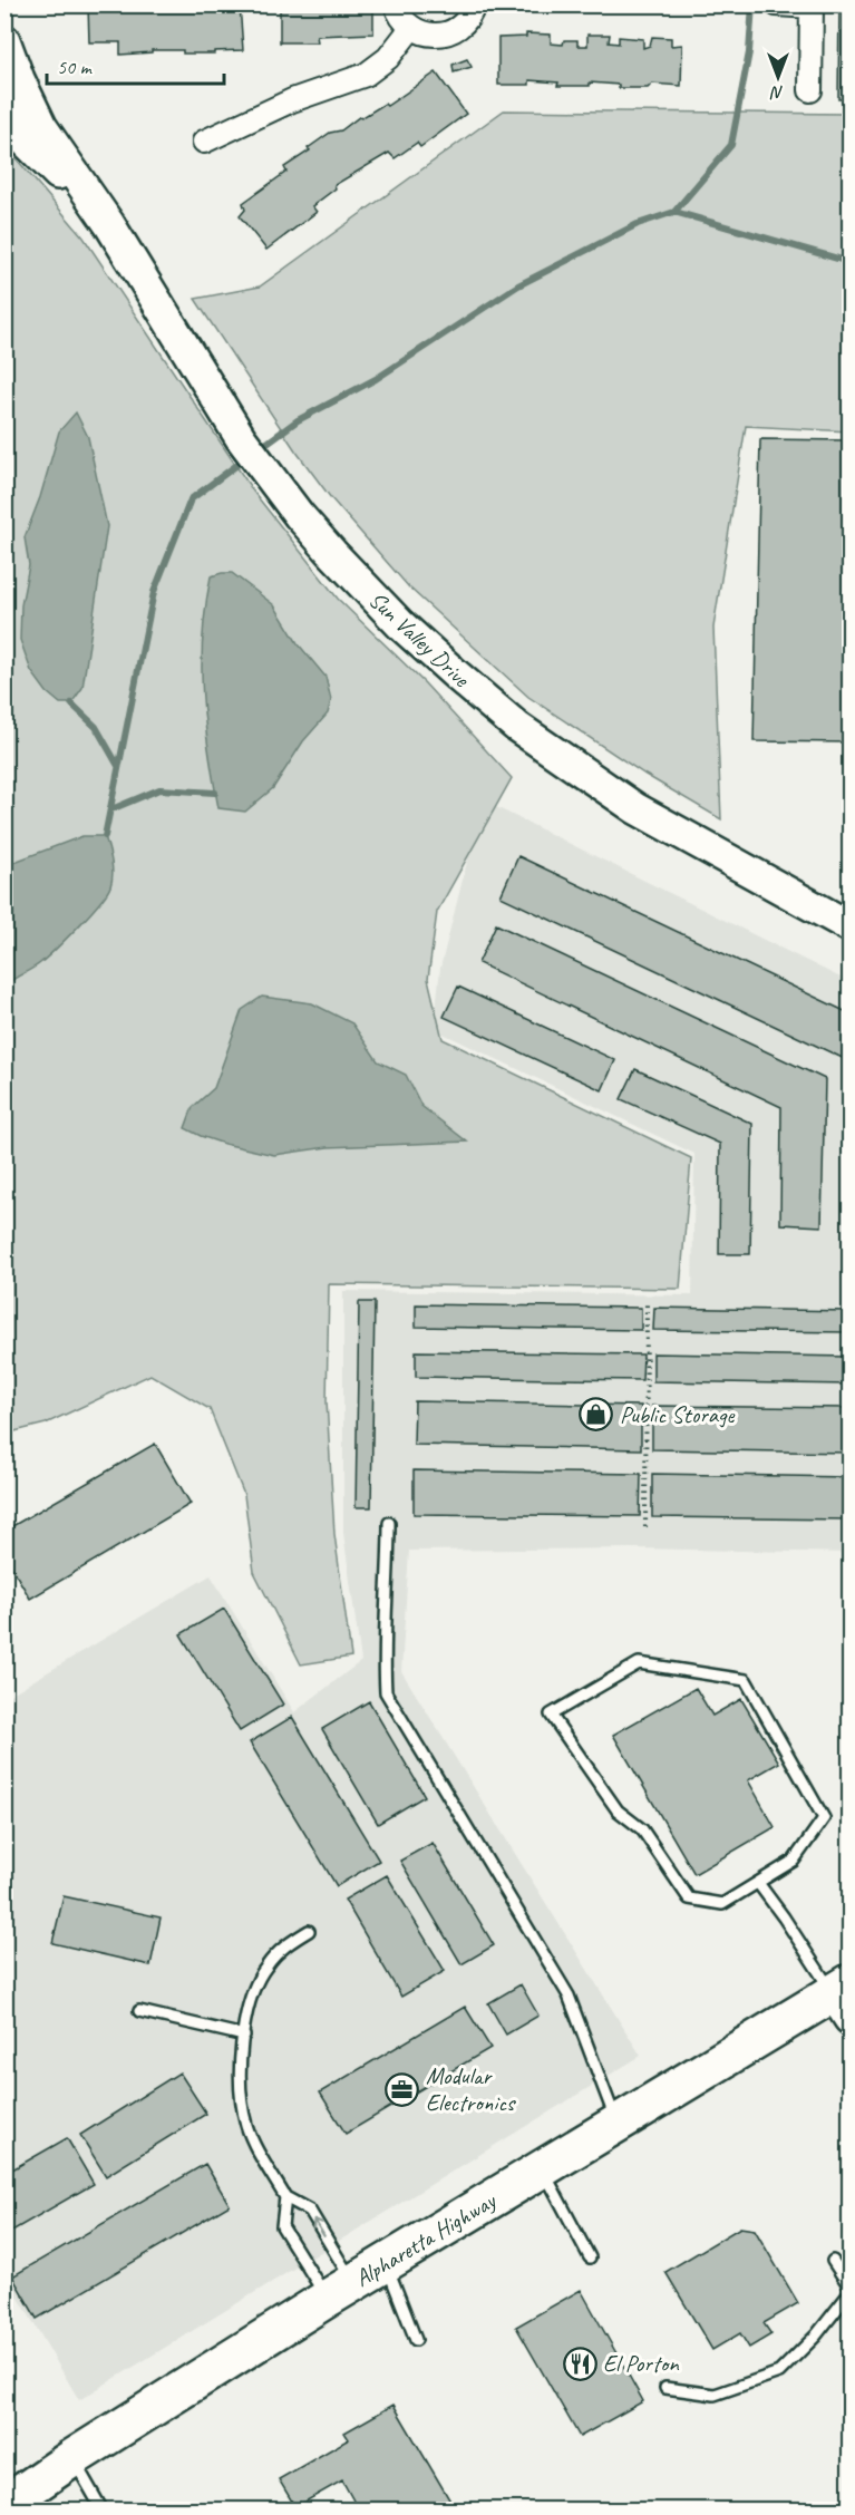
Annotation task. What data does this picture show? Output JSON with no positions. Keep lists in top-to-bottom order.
{
  "streets": {
    "highway": ["Alpharetta Highway"],
    "street": ["Sun Valley Drive"]
  },
  "places": {
    "shop": ["Public Storage"],
    "office": ["Modular Electronics"],
    "restaurant": ["El Porton"]
  },
  "scale_bar": "50 m",
  "north": "bottom"
}
